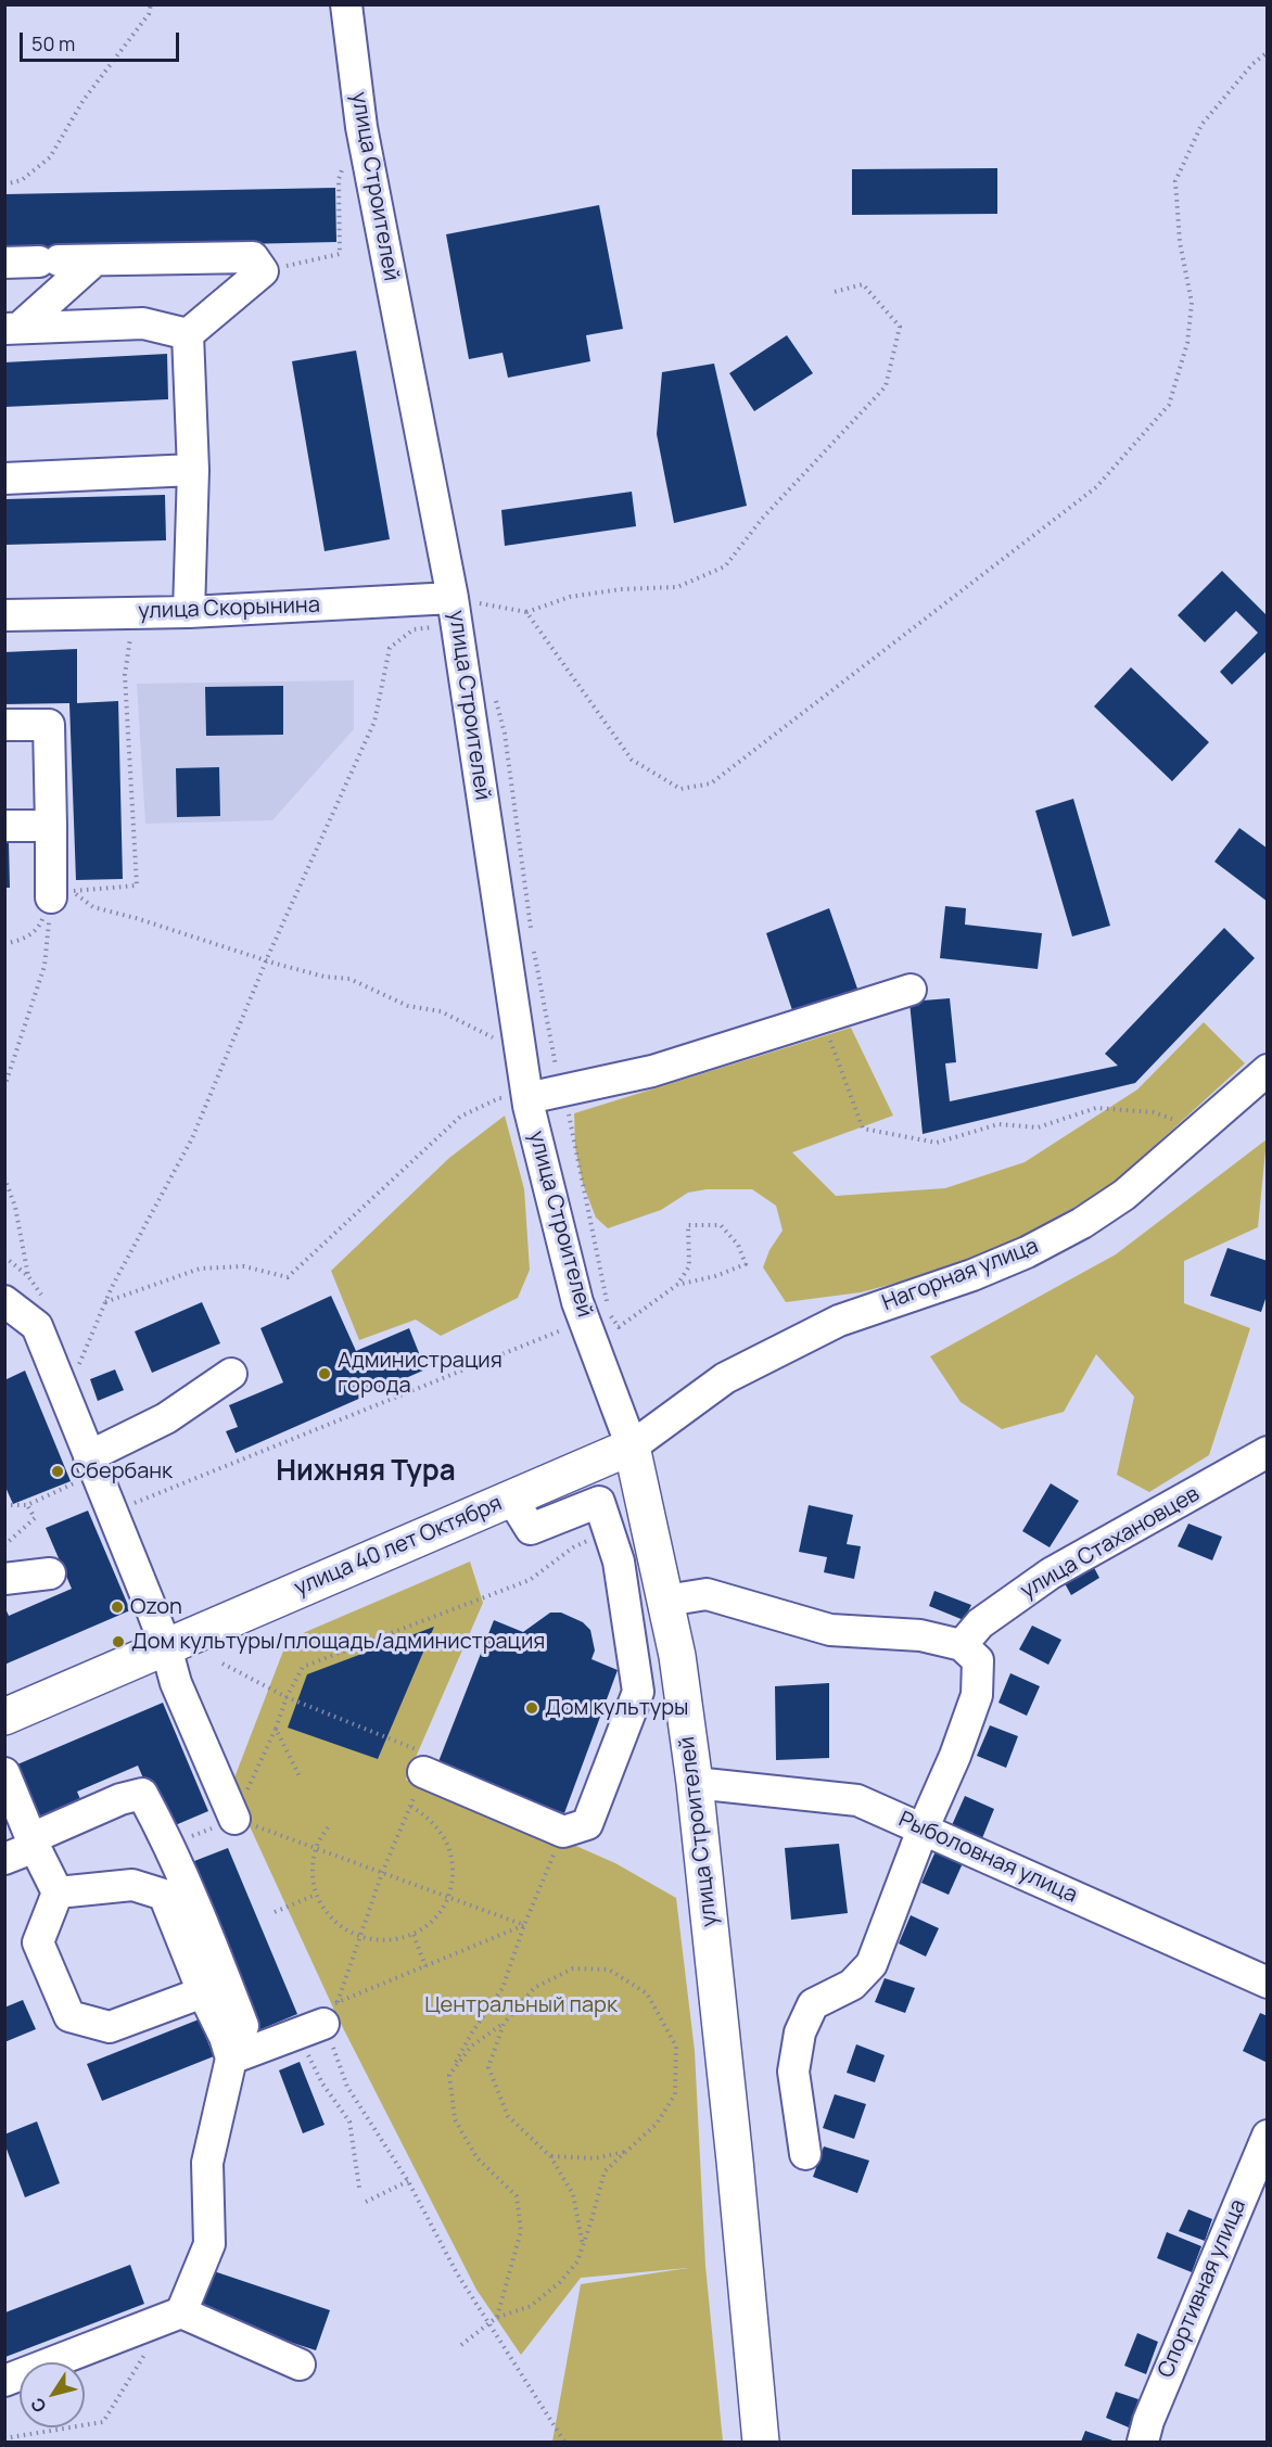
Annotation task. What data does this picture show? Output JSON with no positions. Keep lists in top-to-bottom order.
{
  "streets": {
    "main road": ["улица Строителей", "улица 40 лет Октября"],
    "street": [
      "улица Скорынина",
      "Нагорная улица",
      "улица Стахановцев",
      "Рыболовная улица",
      "Спортивная улица"
    ]
  },
  "crossings": [
    ["улица Строителей", "улица Скорынина"],
    ["улица Строителей", "Нагорная улица"],
    ["улица Строителей", "улица 40 лет Октября"],
    ["улица Строителей", "Рыболовная улица"],
    ["Нагорная улица", "улица 40 лет Октября"]
  ],
  "districts": ["Нижняя Тура"],
  "parks": ["Центральный парк"],
  "places": [
    "Администрация города",
    "Сбербанк",
    "Ozon",
    "Дом культуры/площадь/администрация",
    "Дом культуры"
  ],
  "scale_bar": "50 m",
  "north": "bottom left"
}
